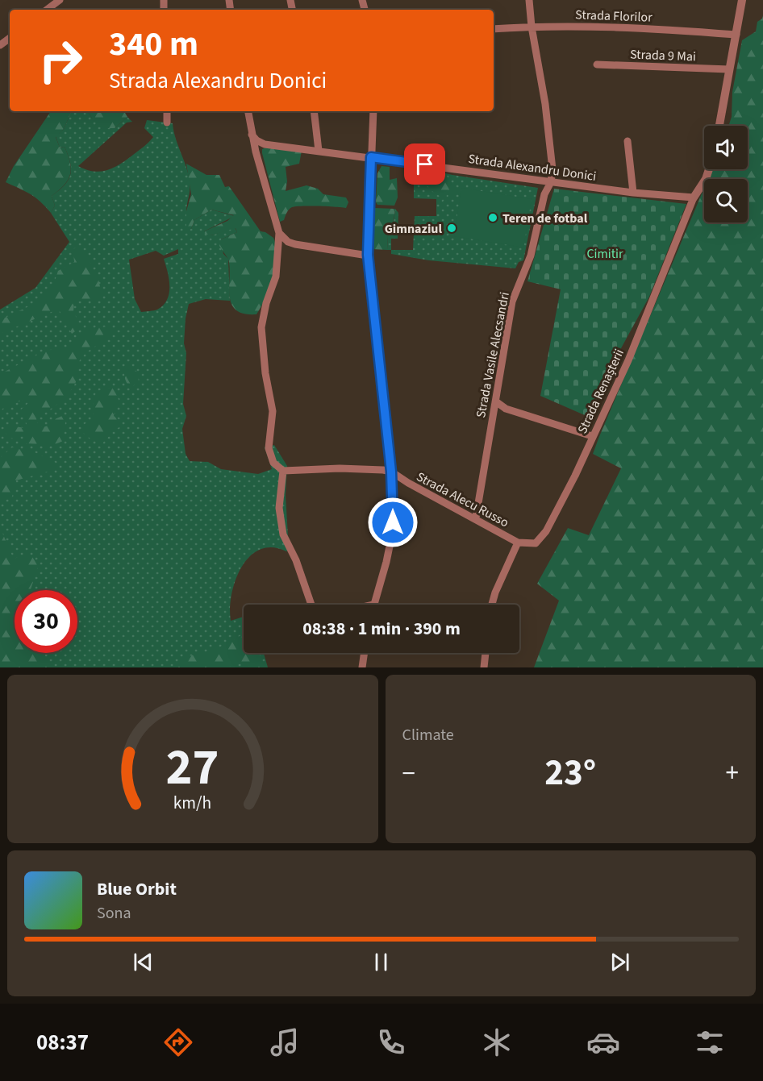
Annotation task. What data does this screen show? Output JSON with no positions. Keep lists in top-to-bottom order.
{
  "streets": {
    "street": [
      "Strada Florilor",
      "Strada 9 Mai",
      "Strada Alexandru Donici",
      "Strada Vasile Alecsandri",
      "Strada Renașterii",
      "Strada Alecu Russo"
    ]
  },
  "crossings": [
    ["Strada Florilor", "Strada Vasile Alecsandri"],
    ["Strada Alexandru Donici", "Strada Vasile Alecsandri"],
    ["Strada Alexandru Donici", "Strada Renașterii"],
    ["Strada Vasile Alecsandri", "Strada Alecu Russo"],
    ["Strada Renașterii", "Strada Alecu Russo"]
  ],
  "parks": ["Cimitir"],
  "places": ["Teren de fotbal", "Gimnaziul"],
  "page": {
    "turn": ["340 m", "Strada Alexandru Donici"],
    "limit": "30",
    "trip": "08:38 · 1 min · 390 m",
    "tile": "Climate",
    "heat": ["−", "23°", "+"],
    "song": ["Blue Orbit", "Sona"],
    "tabs": "08:37",
    "gauge": ["27", "km/h"]
  }
}
